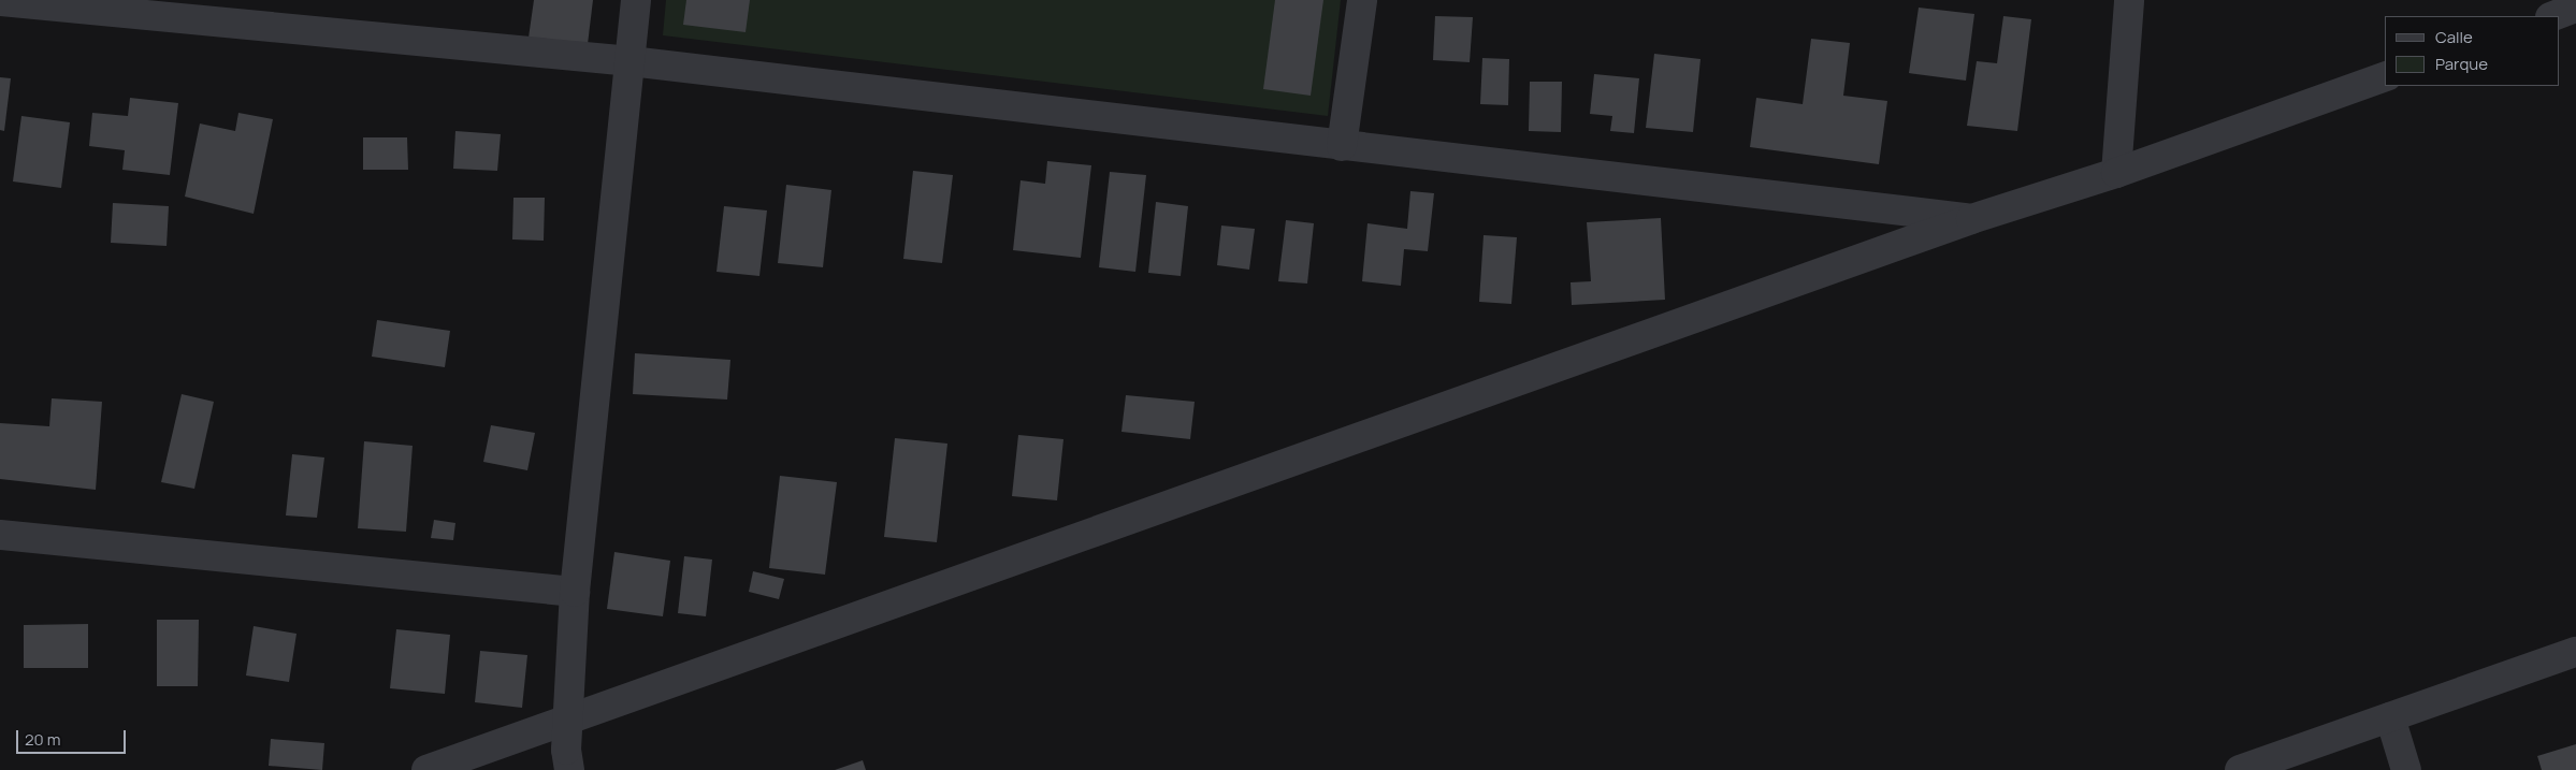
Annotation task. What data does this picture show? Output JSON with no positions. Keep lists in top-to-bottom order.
{
  "legend": ["Calle", "Parque"],
  "scale_bar": "20 m"
}
